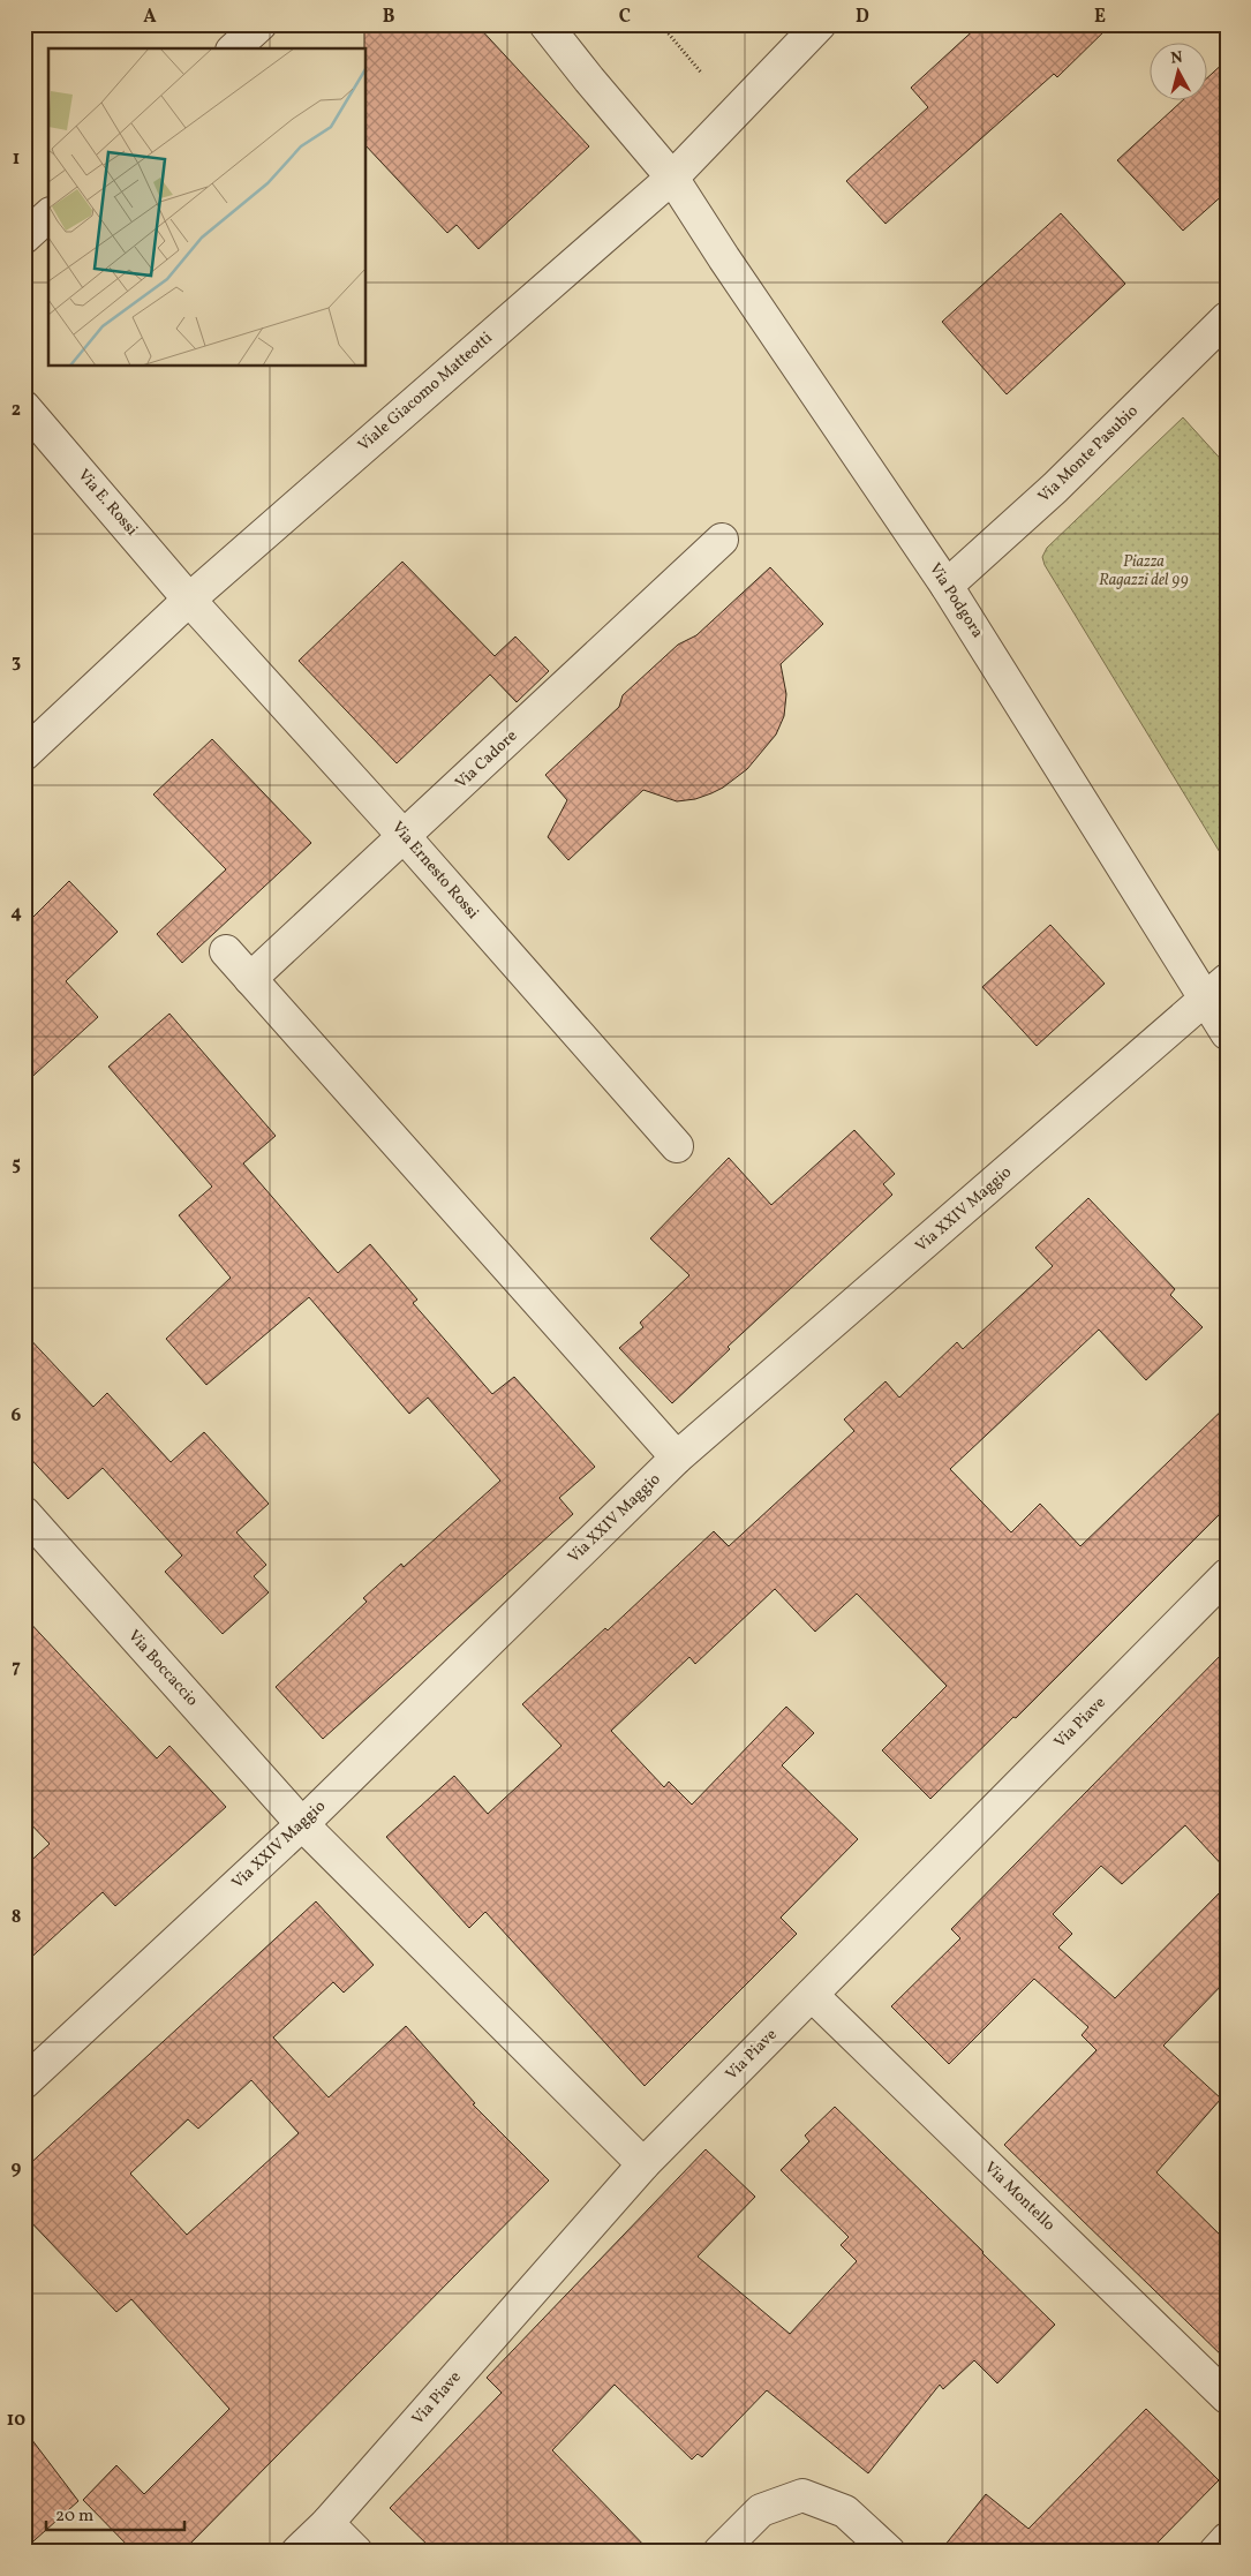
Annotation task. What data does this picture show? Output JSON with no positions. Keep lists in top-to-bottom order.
{
  "streets": {
    "street": [
      "Viale Giacomo Matteotti",
      "Via Monte Pasubio",
      "Via E. Rossi",
      "Via Podgora",
      "Via Cadore",
      "Via Ernesto Rossi",
      "Via XXIV Maggio",
      "Via Boccaccio",
      "Via Piave",
      "Via Montello"
    ]
  },
  "crossings": [
    ["Viale Giacomo Matteotti", "Via E. Rossi"],
    ["Viale Giacomo Matteotti", "Via Podgora"],
    ["Viale Giacomo Matteotti", "Via Ernesto Rossi"],
    ["Via Monte Pasubio", "Via Podgora"],
    ["Via E. Rossi", "Via Ernesto Rossi"],
    ["Via Podgora", "Via XXIV Maggio"],
    ["Via Cadore", "Via Ernesto Rossi"],
    ["Via XXIV Maggio", "Via Boccaccio"],
    ["Via Boccaccio", "Via Piave"],
    ["Via Piave", "Via Montello"]
  ],
  "parks": ["Piazza Ragazzi del 99"],
  "scale_bar": "20 m",
  "north": "top",
  "grid": {
    "columns": [
      "A",
      "B",
      "C",
      "D",
      "E"
    ],
    "rows": [
      "1",
      "2",
      "3",
      "4",
      "5",
      "6",
      "7",
      "8",
      "9",
      "10"
    ]
  }
}
